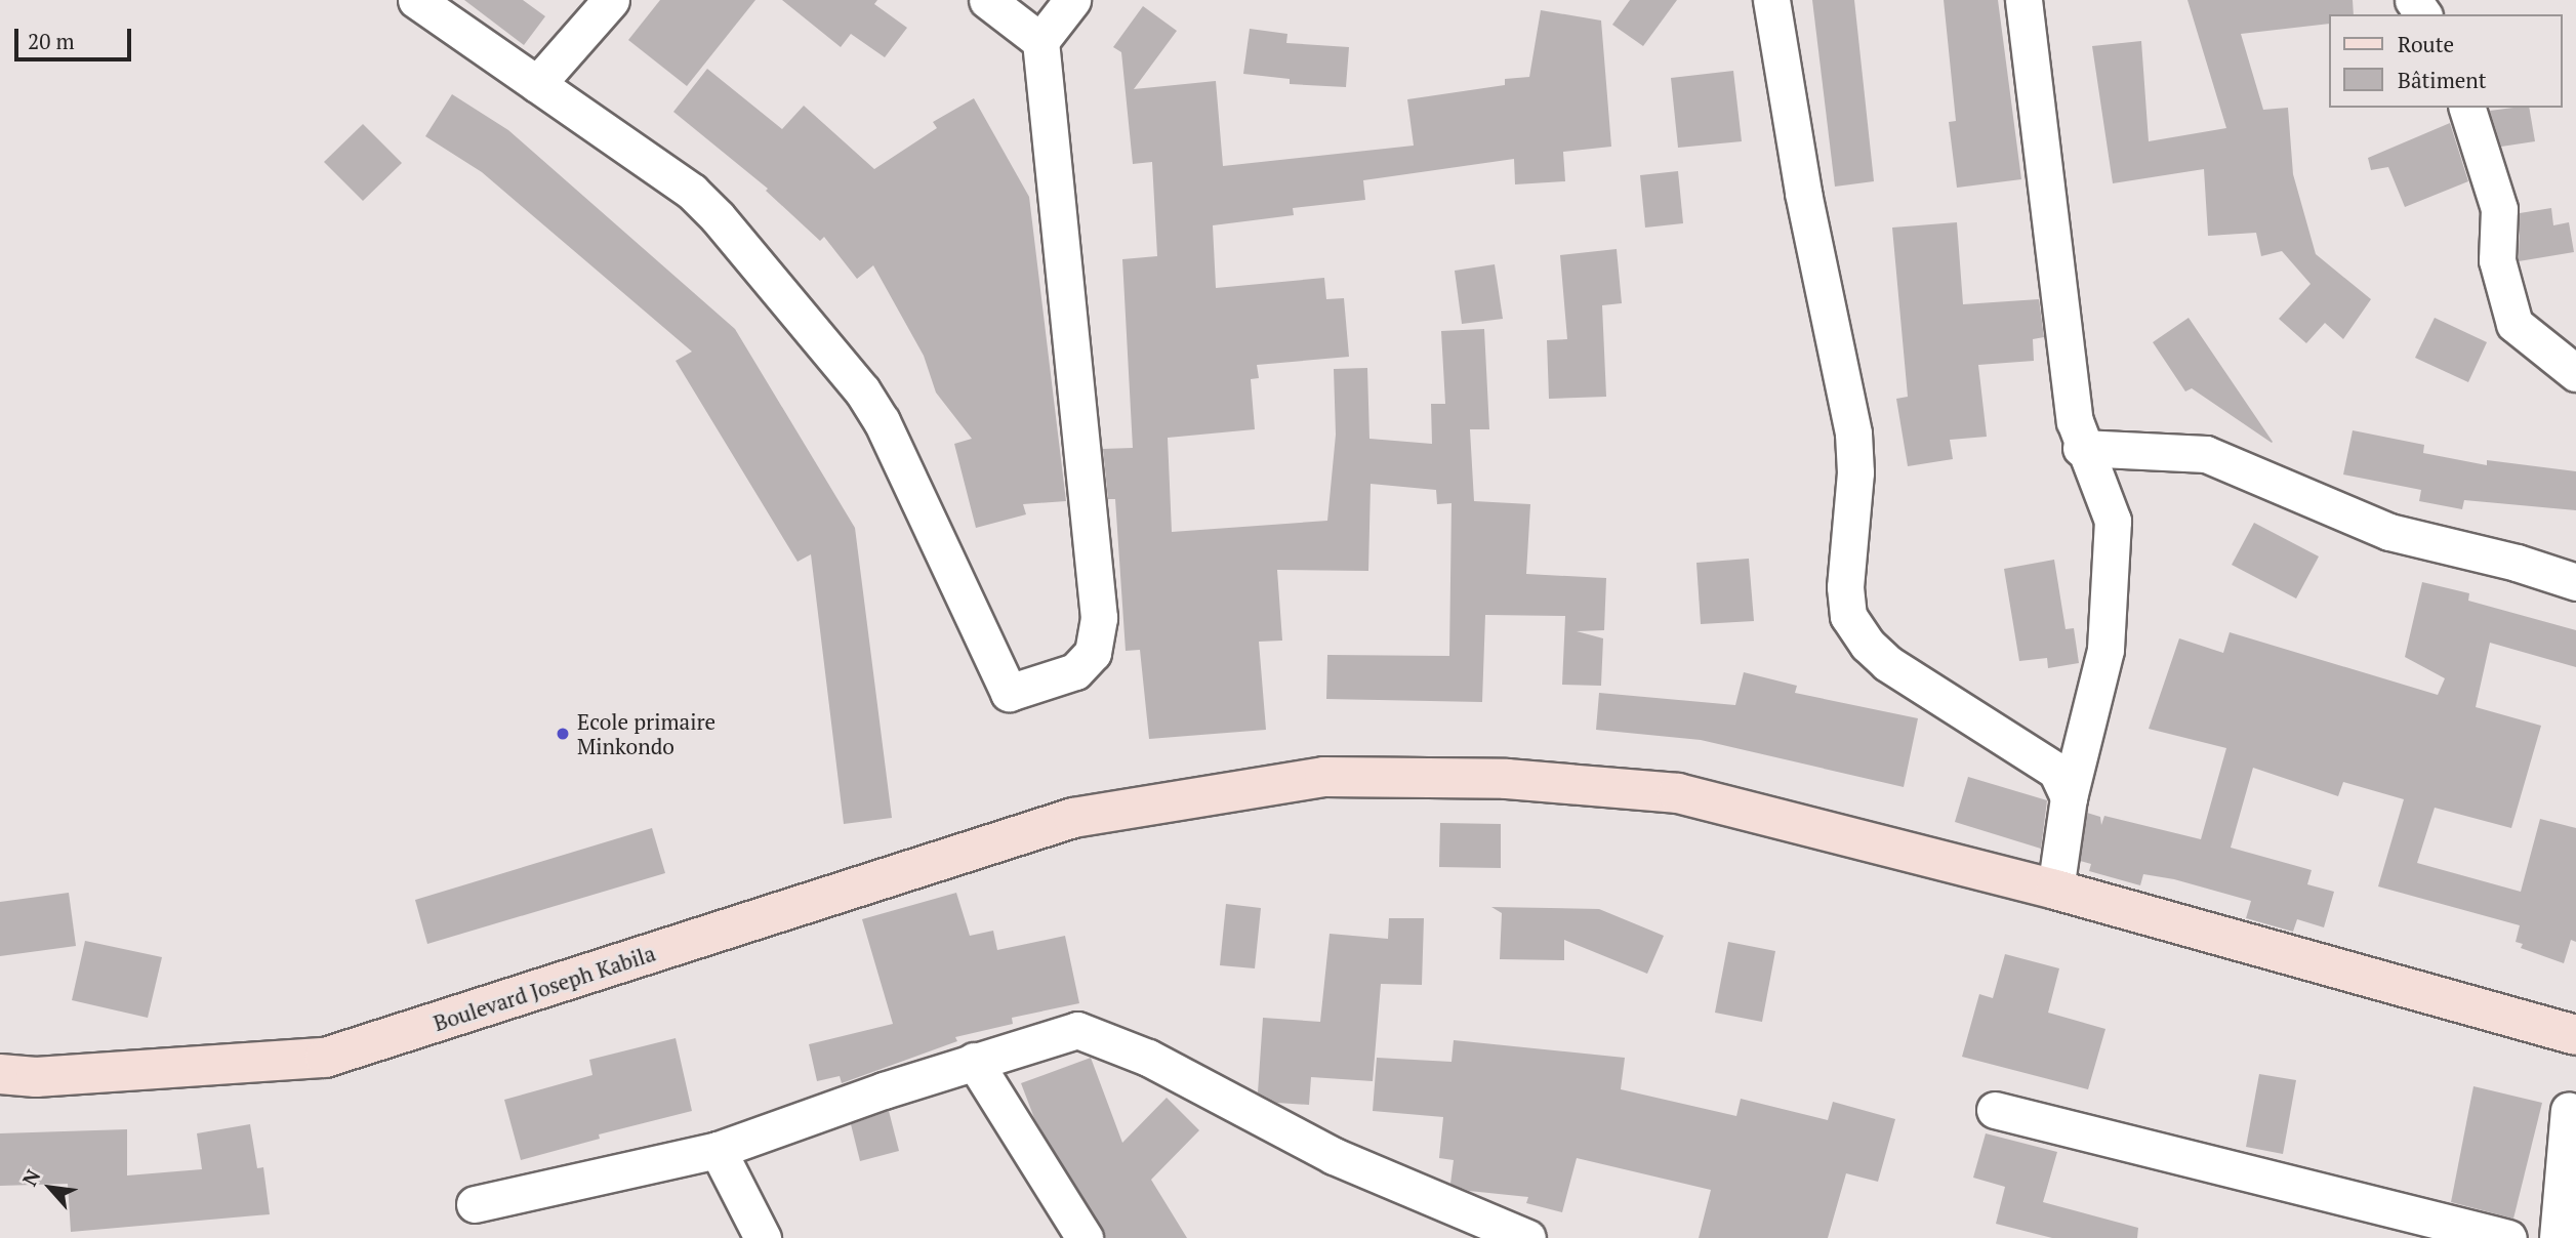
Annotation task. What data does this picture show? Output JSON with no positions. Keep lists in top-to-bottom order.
{
  "streets": {
    "main road": ["Boulevard Joseph Kabila"]
  },
  "places": ["Ecole primaire Minkondo"],
  "legend": ["Route", "Bâtiment"],
  "scale_bar": "20 m",
  "north": "top left"
}
